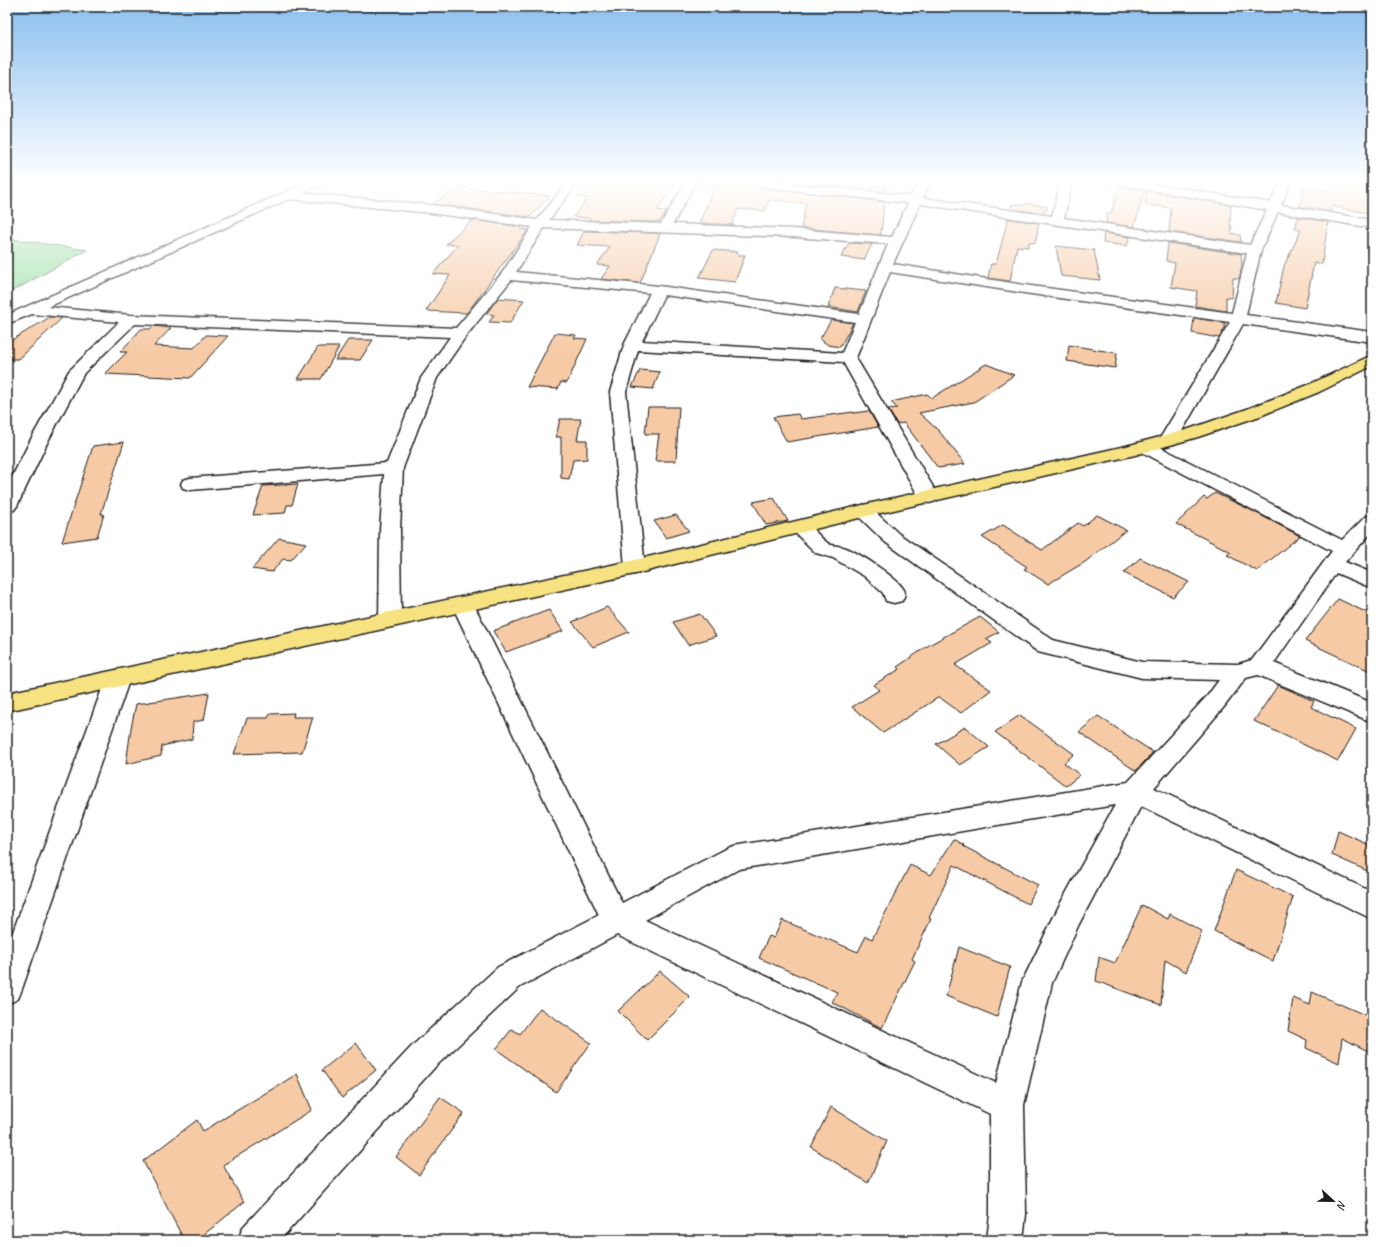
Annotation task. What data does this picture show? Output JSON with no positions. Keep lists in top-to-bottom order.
{
  "north": "right"
}
